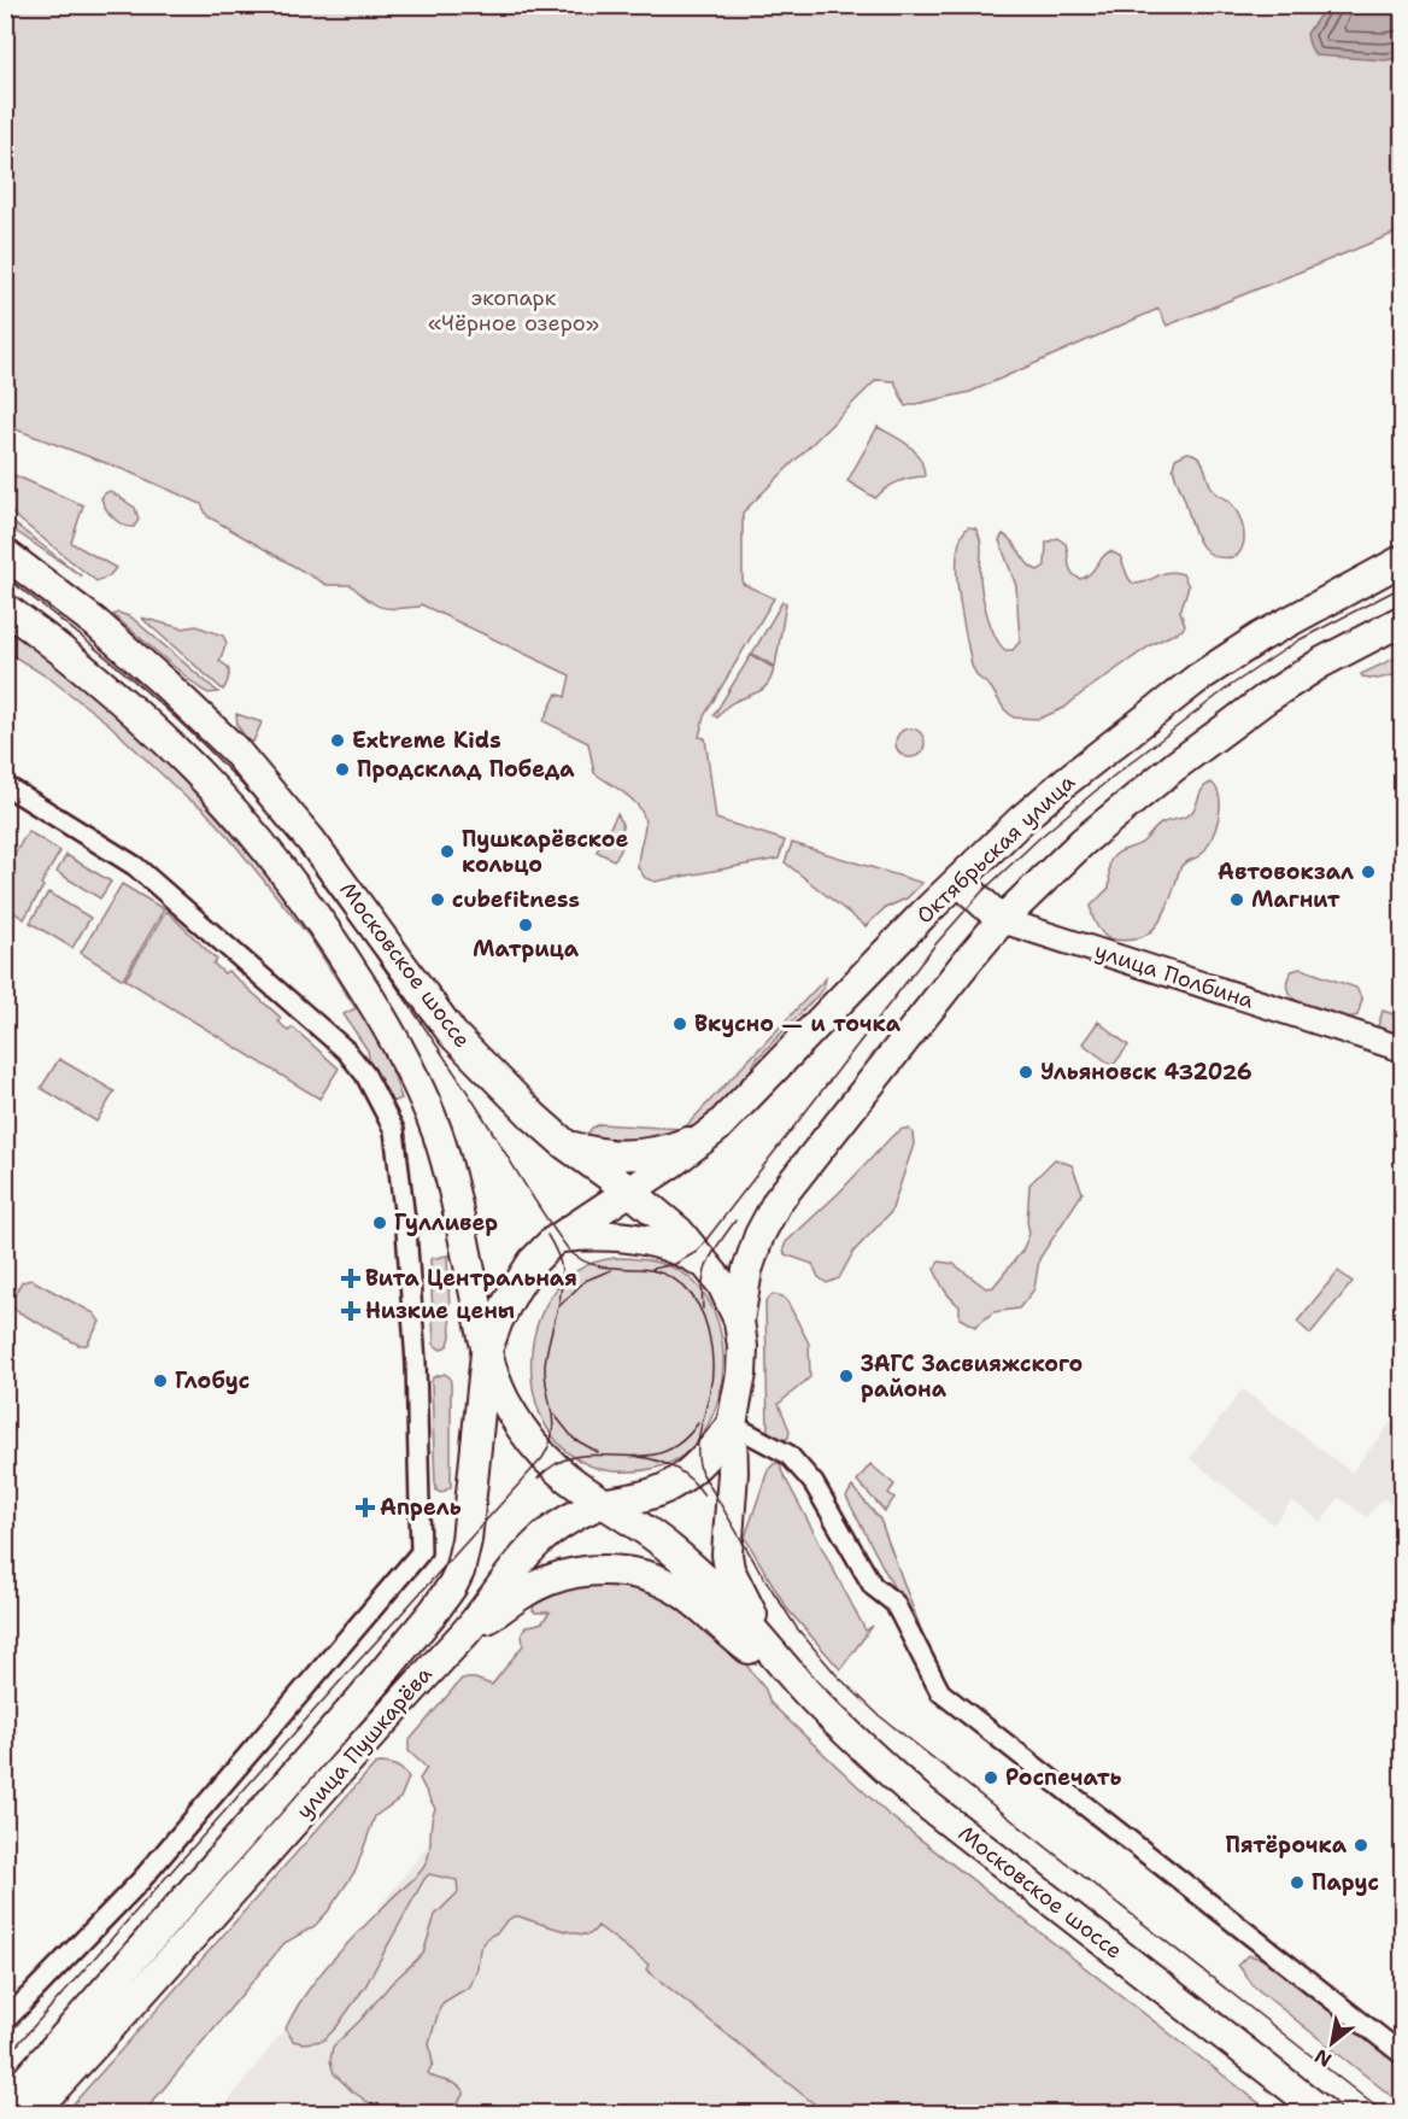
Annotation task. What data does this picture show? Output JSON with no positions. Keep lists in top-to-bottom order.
{
  "streets": {
    "main road": [
      "Октябрьская улица",
      "Московское шоссе",
      "улица Полбина",
      "улица Пушкарёва"
    ]
  },
  "crossings": [
    ["Октябрьская улица", "Московское шоссе"],
    ["Октябрьская улица", "улица Полбина"],
    ["Октябрьская улица", "улица Пушкарёва"],
    ["Московское шоссе", "улица Пушкарёва"]
  ],
  "parks": ["экопарк «Чёрное озеро»"],
  "places": {
    "other": [
      "Extreme Kids",
      "Продсклад Победа",
      "Пушкарёвское кольцо",
      "Автовокзал",
      "cubefitness",
      "Магнит",
      "Матрица",
      "Вкусно — и точка",
      "Ульяновск 432026",
      "Гулливер",
      "ЗАГС Засвияжского района",
      "Глобус",
      "Роспечать",
      "Пятёрочка",
      "Парус"
    ],
    "health": ["Вита Центральная", "Низкие цены", "Апрель"]
  },
  "north": "bottom left"
}
